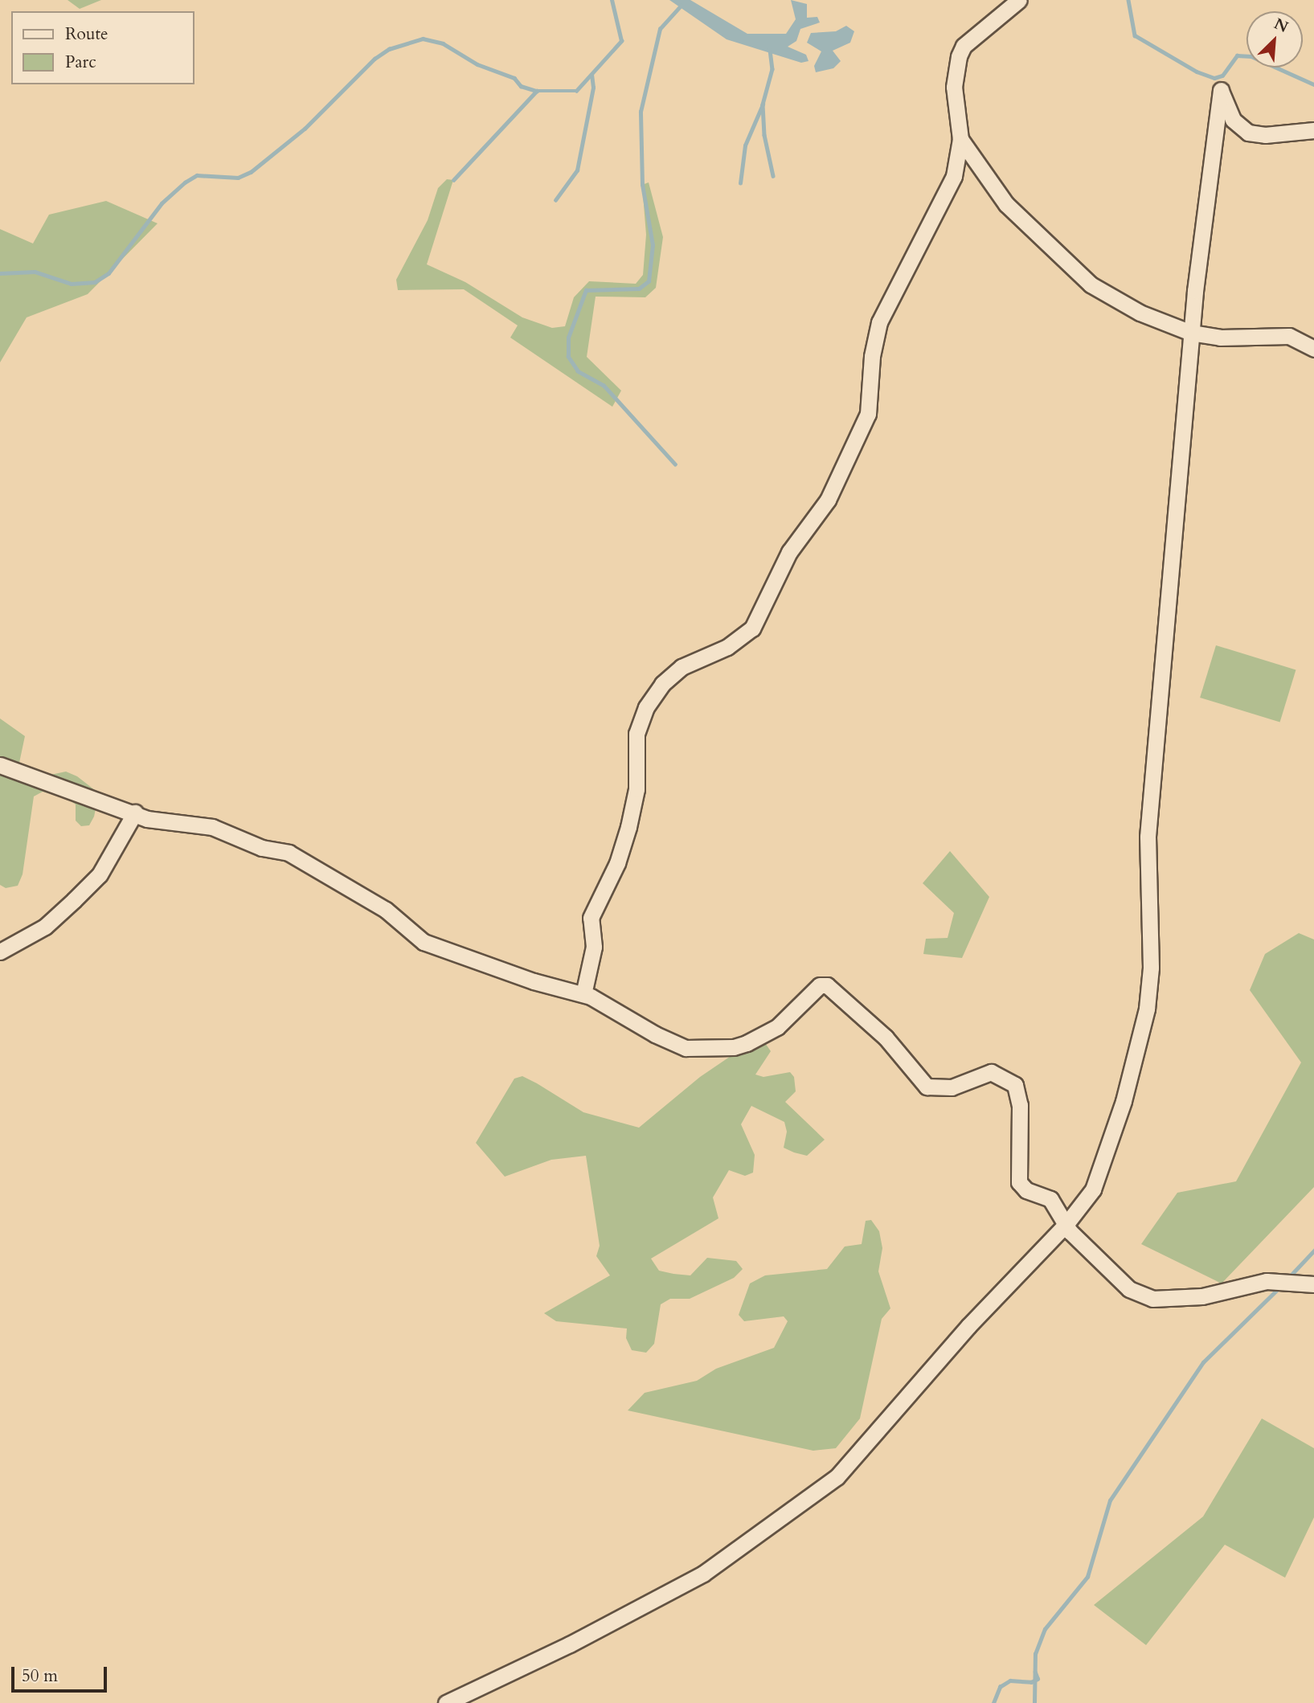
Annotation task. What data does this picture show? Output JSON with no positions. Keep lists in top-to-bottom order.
{
  "legend": ["Route", "Parc"],
  "scale_bar": "50 m",
  "north": "top right"
}
